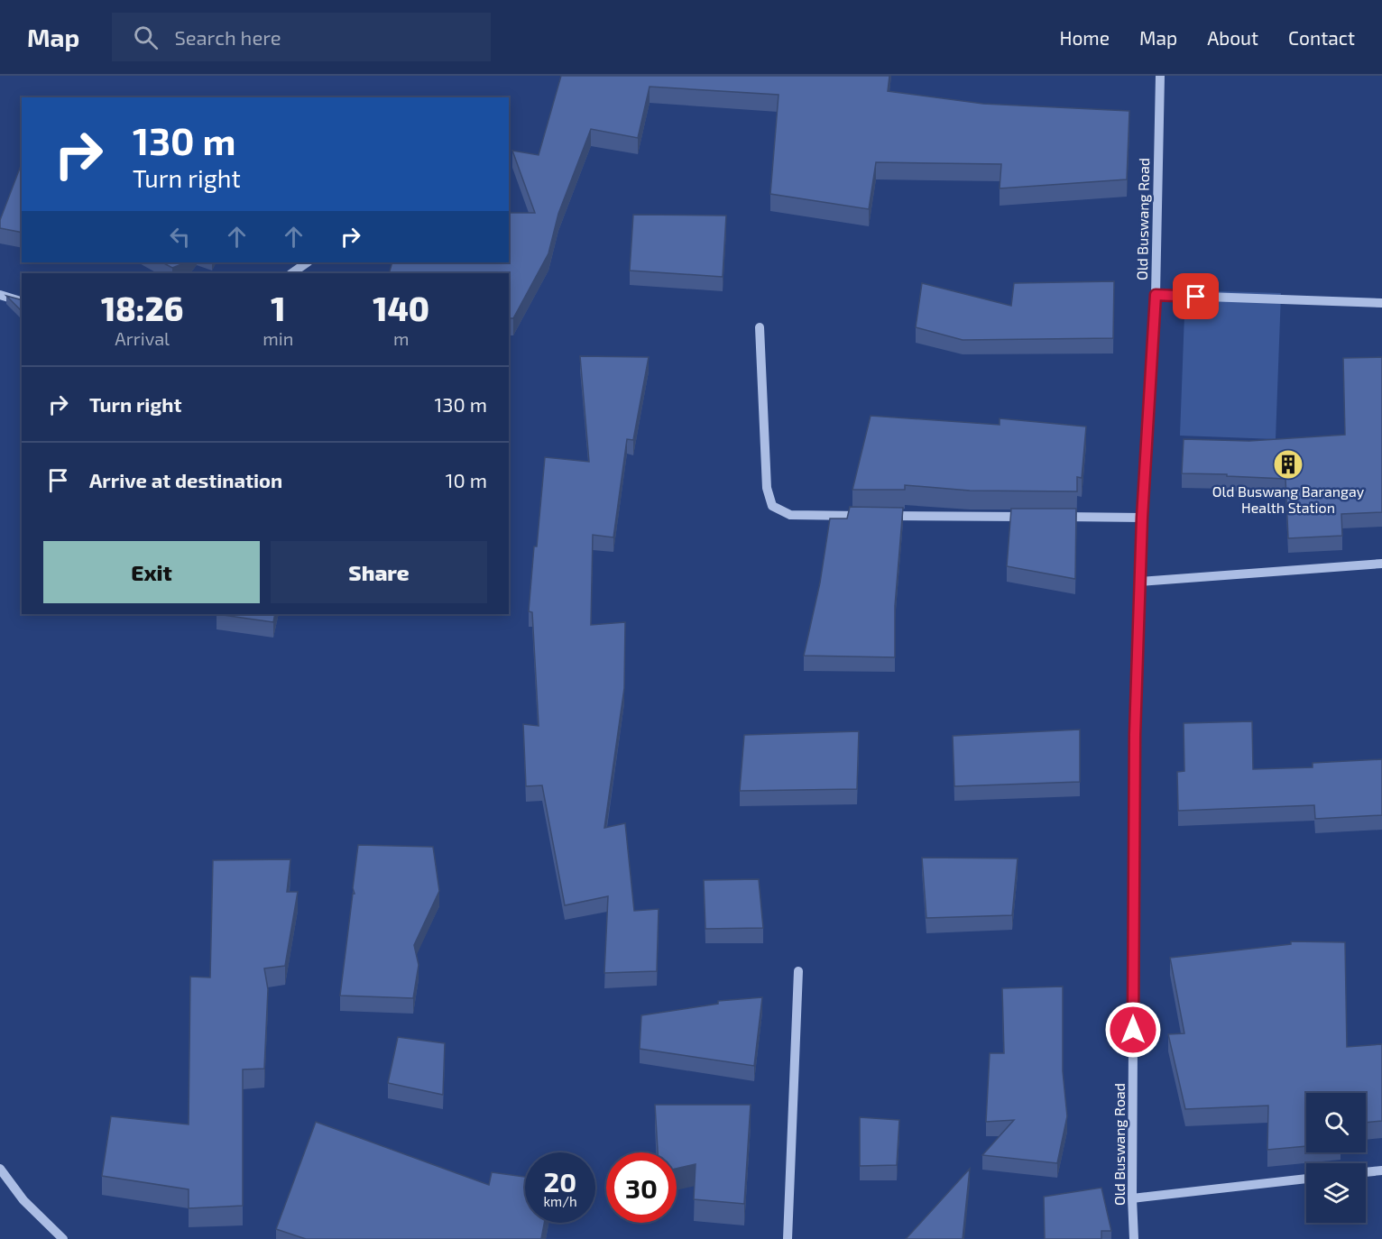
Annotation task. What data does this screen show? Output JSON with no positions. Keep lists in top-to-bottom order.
{
  "streets": {
    "street": ["Old Buswang Road"]
  },
  "places": {
    "building": ["Old Buswang Barangay Health Station"]
  },
  "page": {
    "header": "Map",
    "search": "Search here",
    "nav": [
      "Home",
      "Map",
      "About",
      "Contact"
    ],
    "turn": ["130 m", "Turn right"],
    "eta": [
      "18:26",
      "Arrival",
      "1",
      "min",
      "140",
      "m"
    ],
    "list": [
      {
        "name": "Turn right",
        "value": "130 m"
      },
      {
        "name": "Arrive at destination",
        "value": "10 m"
      }
    ],
    "buttons": ["Exit", "Share"],
    "speed": "20 km/h",
    "limit": "30"
  }
}
